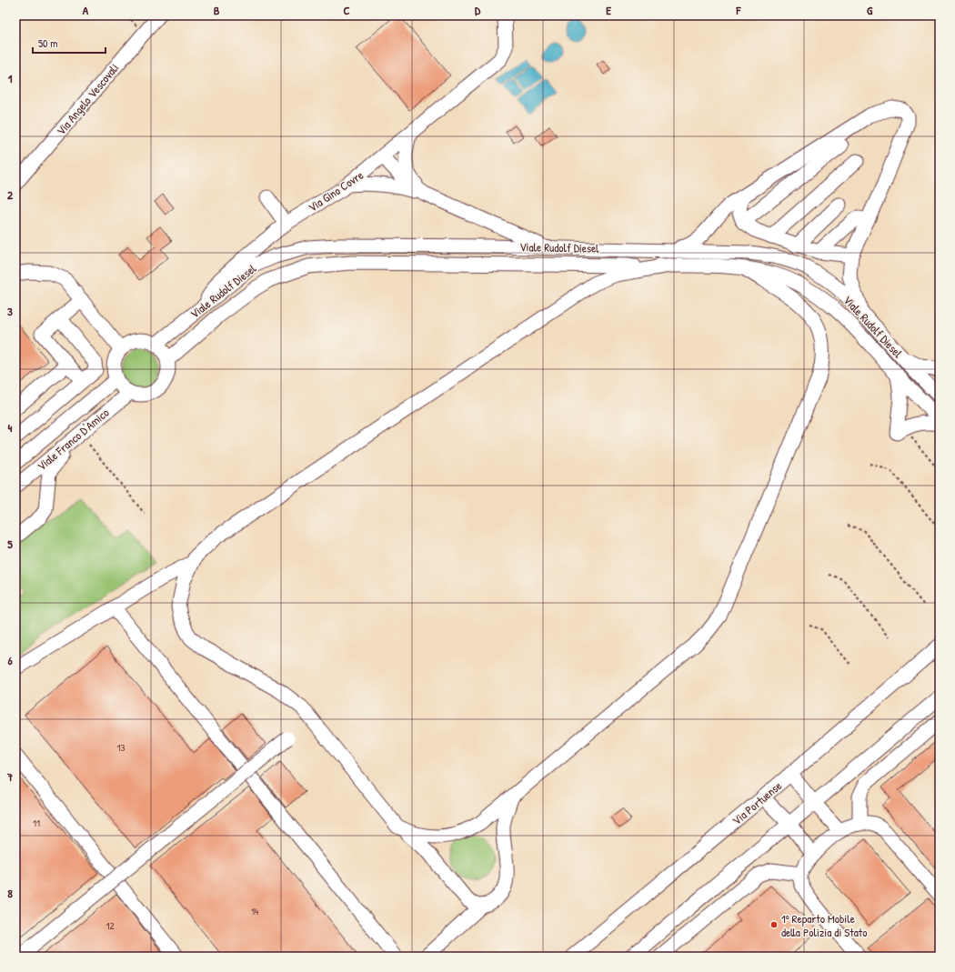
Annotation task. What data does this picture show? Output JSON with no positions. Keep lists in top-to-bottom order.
{
  "streets": {
    "street": [
      "Via Angelo Vescovali",
      "Via Gino Covre",
      "Viale Rudolf Diesel",
      "Viale Franco D'Amico",
      "Via Portuense"
    ]
  },
  "crossings": [
    ["Via Gino Covre", "Viale Rudolf Diesel"],
    ["Viale Rudolf Diesel", "Viale Franco D'Amico"]
  ],
  "places": ["1º Reparto Mobile della Polizia di Stato"],
  "house_numbers": [
    "13",
    "11",
    "14",
    "12"
  ],
  "scale_bar": "50 m",
  "grid": {
    "columns": [
      "A",
      "B",
      "C",
      "D",
      "E",
      "F",
      "G"
    ],
    "rows": [
      "1",
      "2",
      "3",
      "4",
      "5",
      "6",
      "7",
      "8"
    ]
  }
}
